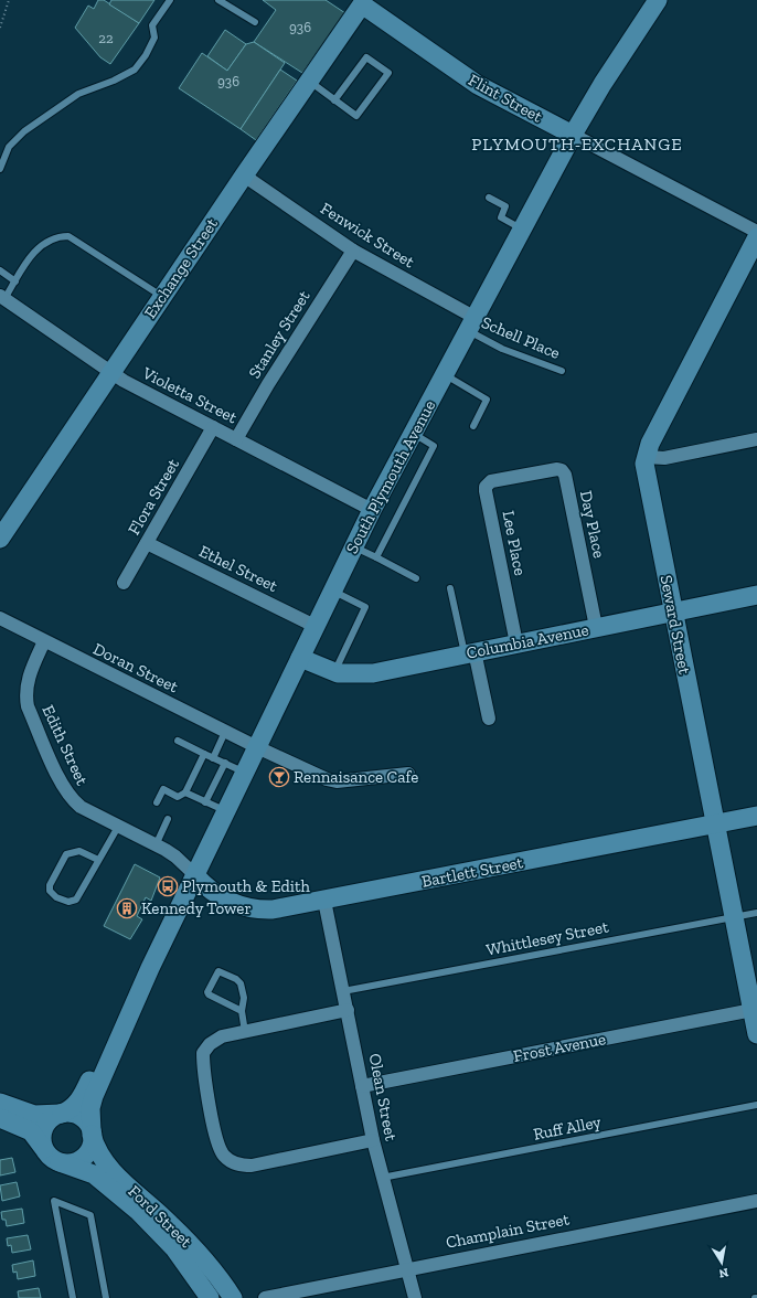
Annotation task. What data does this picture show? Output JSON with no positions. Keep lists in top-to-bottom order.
{
  "streets": {
    "street": [
      "Flint Street",
      "Fenwick Street",
      "Exchange Street",
      "Stanley Street",
      "Violetta Street",
      "South Plymouth Avenue",
      "Flora Street",
      "Day Place",
      "Lee Place",
      "Ethel Street",
      "Seward Street",
      "Columbia Avenue",
      "Doran Street",
      "Edith Street",
      "Bartlett Street",
      "Frost Avenue",
      "Olean Street",
      "Ford Street",
      "Champlain Street"
    ],
    "lane": ["Schell Place", "Whittlesey Street", "Ruff Alley"]
  },
  "crossings": [
    ["Flint Street", "Exchange Street"],
    ["Flint Street", "South Plymouth Avenue"],
    ["Fenwick Street", "Exchange Street"],
    ["Fenwick Street", "Stanley Street"],
    ["Fenwick Street", "Schell Place"],
    ["Fenwick Street", "South Plymouth Avenue"],
    ["Exchange Street", "Violetta Street"],
    ["Stanley Street", "Violetta Street"],
    ["Schell Place", "South Plymouth Avenue"],
    ["Violetta Street", "South Plymouth Avenue"],
    ["Violetta Street", "Flora Street"],
    ["South Plymouth Avenue", "Ethel Street"],
    ["South Plymouth Avenue", "Columbia Avenue"],
    ["South Plymouth Avenue", "Doran Street"],
    ["South Plymouth Avenue", "Edith Street"],
    ["South Plymouth Avenue", "Bartlett Street"],
    ["South Plymouth Avenue", "Ford Street"],
    ["Flora Street", "Ethel Street"],
    ["Day Place", "Lee Place"],
    ["Day Place", "Columbia Avenue"],
    ["Lee Place", "Columbia Avenue"],
    ["Seward Street", "Columbia Avenue"],
    ["Seward Street", "Bartlett Street"],
    ["Seward Street", "Whittlesey Street"],
    ["Seward Street", "Frost Avenue"],
    ["Doran Street", "Edith Street"],
    ["Edith Street", "Bartlett Street"],
    ["Bartlett Street", "Olean Street"],
    ["Whittlesey Street", "Olean Street"],
    ["Frost Avenue", "Olean Street"],
    ["Olean Street", "Ruff Alley"],
    ["Olean Street", "Champlain Street"]
  ],
  "districts": ["PLYMOUTH-EXCHANGE"],
  "places": {
    "bar": ["Rennaisance Cafe"],
    "bus stop": ["Plymouth & Edith"],
    "building": ["Kennedy Tower"]
  },
  "house_numbers": ["936", "22", "936"],
  "north": "bottom"
}
